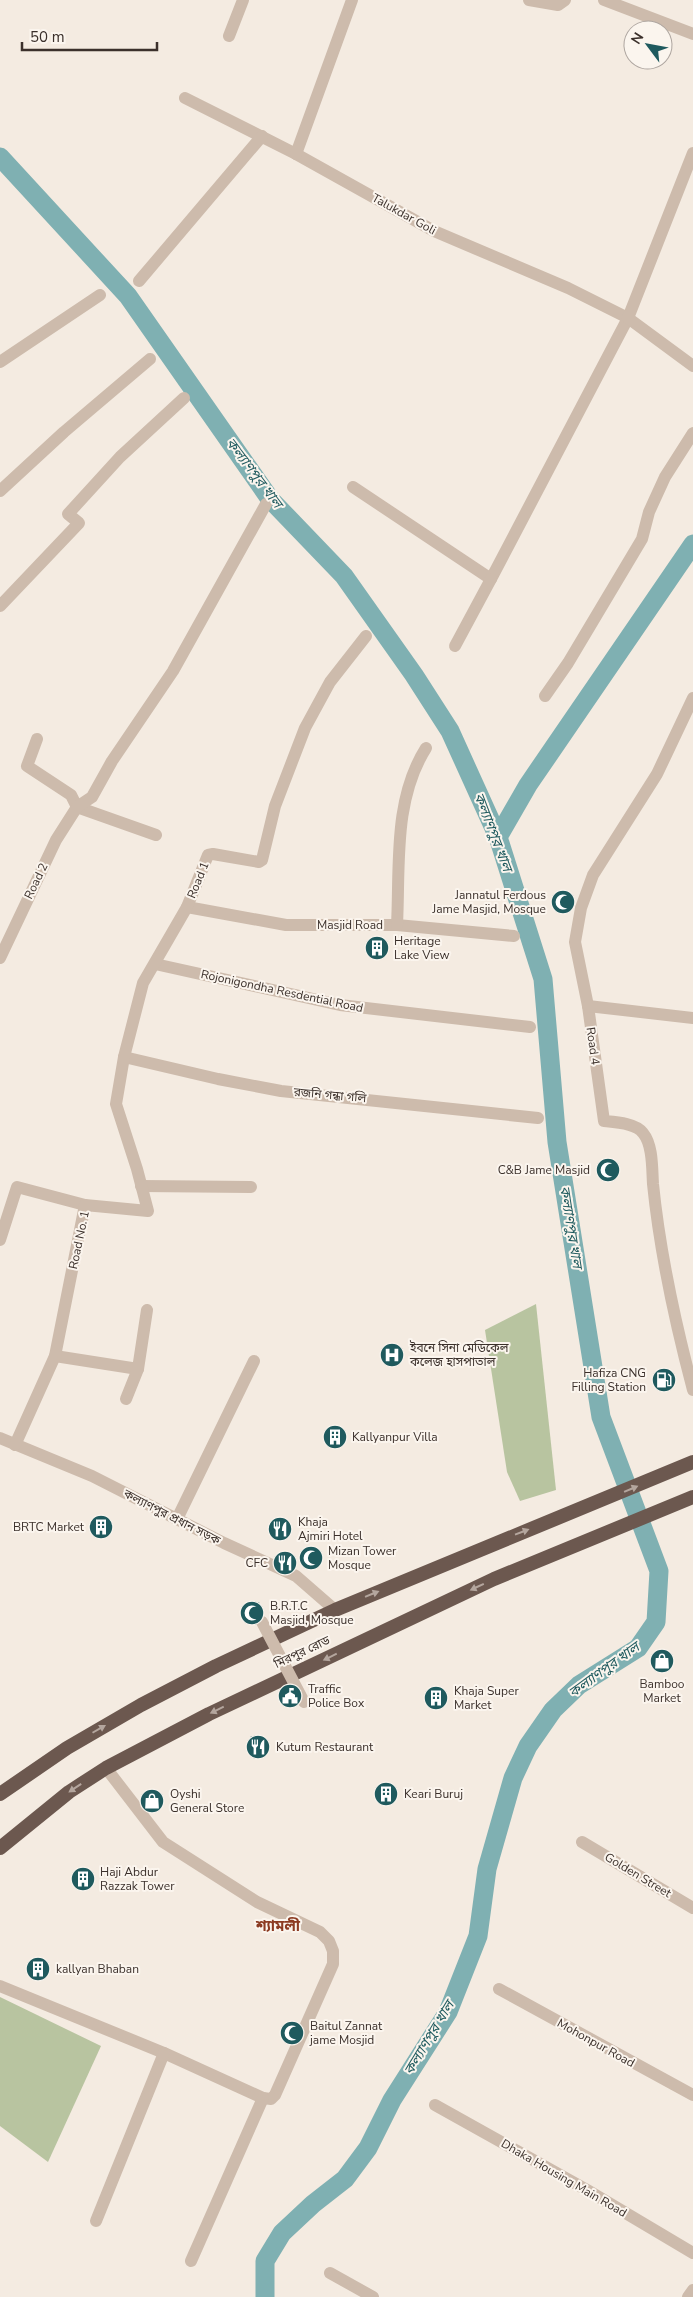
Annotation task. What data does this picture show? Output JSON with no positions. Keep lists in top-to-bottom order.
{
  "streets": {
    "highway": ["মিরপুর রোড"],
    "street": [
      "Talukdar Goli",
      "Road 1",
      "Road 2",
      "Masjid Road",
      "Rojonigondha Resdential Road",
      "Road 4",
      "রজনি গন্ধা গলি",
      "Road No. 1",
      "কল্যাণপুর প্রধান সড়ক",
      "Golden Street",
      "Mohonpur Road",
      "Dhaka Housing Main Road"
    ]
  },
  "crossings": [
    ["Road 1", "Masjid Road"],
    ["Road 1", "Rojonigondha Resdential Road"],
    ["Road 1", "রজনি গন্ধা গলি"],
    ["Road 1", "Road No. 1"],
    ["Road No. 1", "কল্যাণপুর প্রধান সড়ক"],
    ["কল্যাণপুর প্রধান সড়ক", "মিরপুর রোড"]
  ],
  "districts": ["শ্যামলী"],
  "water": ["কল্যাণপুর খাল"],
  "places": {
    "mosque": [
      "Jannatul Ferdous Jame Masjid, Mosque",
      "C&B Jame Masjid",
      "Mizan Tower Mosque",
      "B.R.T.C Masjid, Mosque",
      "Baitul Zannat jame Mosjid"
    ],
    "building": [
      "Heritage Lake View",
      "Kallyanpur Villa",
      "BRTC Market",
      "Khaja Super Market",
      "Keari Buruj",
      "Haji Abdur Razzak Tower",
      "kallyan Bhaban"
    ],
    "hospital": ["ইবনে সিনা মেডিকেল কলেজ হাসপাতাল"],
    "fuel station": ["Hafiza CNG Filling Station"],
    "restaurant": ["Khaja Ajmiri Hotel", "CFC", "Kutum Restaurant"],
    "shop": ["Bamboo Market", "Oyshi General Store"],
    "public building": ["Traffic Police Box"]
  },
  "scale_bar": "50 m",
  "north": "top left"
}
